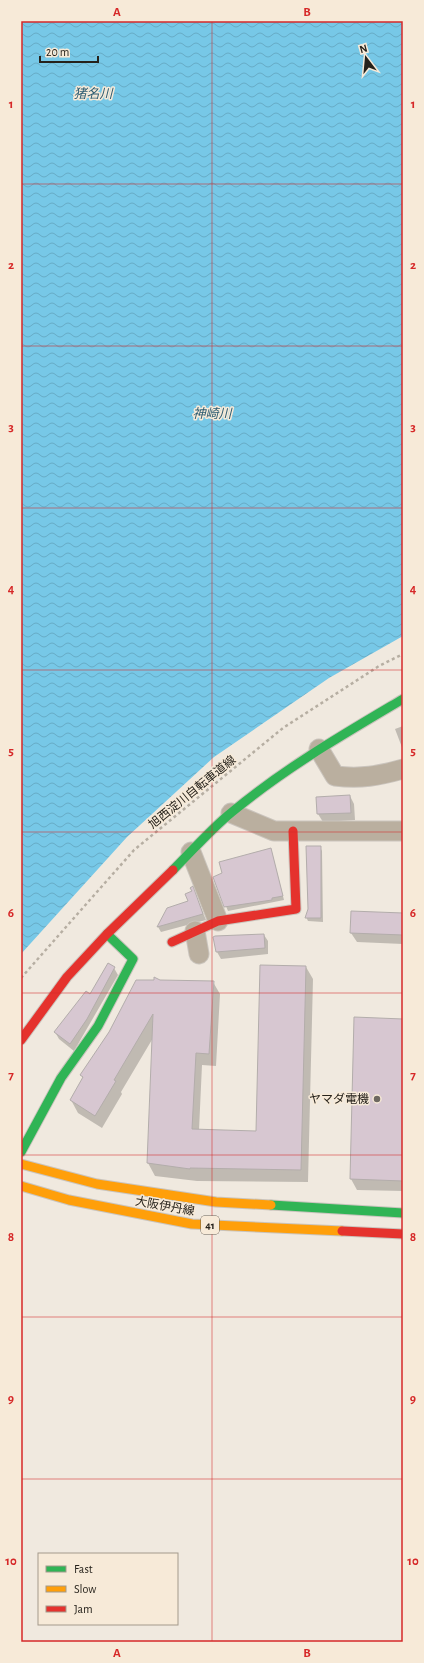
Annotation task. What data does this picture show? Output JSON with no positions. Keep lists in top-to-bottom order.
{
  "streets": {
    "street": ["大阪伊丹線", "41"],
    "path": ["旭西淀川自転車道線"]
  },
  "water": ["猪名川", "神崎川"],
  "places": ["ヤマダ電機"],
  "legend": ["Fast", "Slow", "Jam"],
  "scale_bar": "20 m",
  "north": "top",
  "grid": {
    "columns": ["A", "B"],
    "rows": [
      "1",
      "2",
      "3",
      "4",
      "5",
      "6",
      "7",
      "8",
      "9",
      "10"
    ]
  }
}
